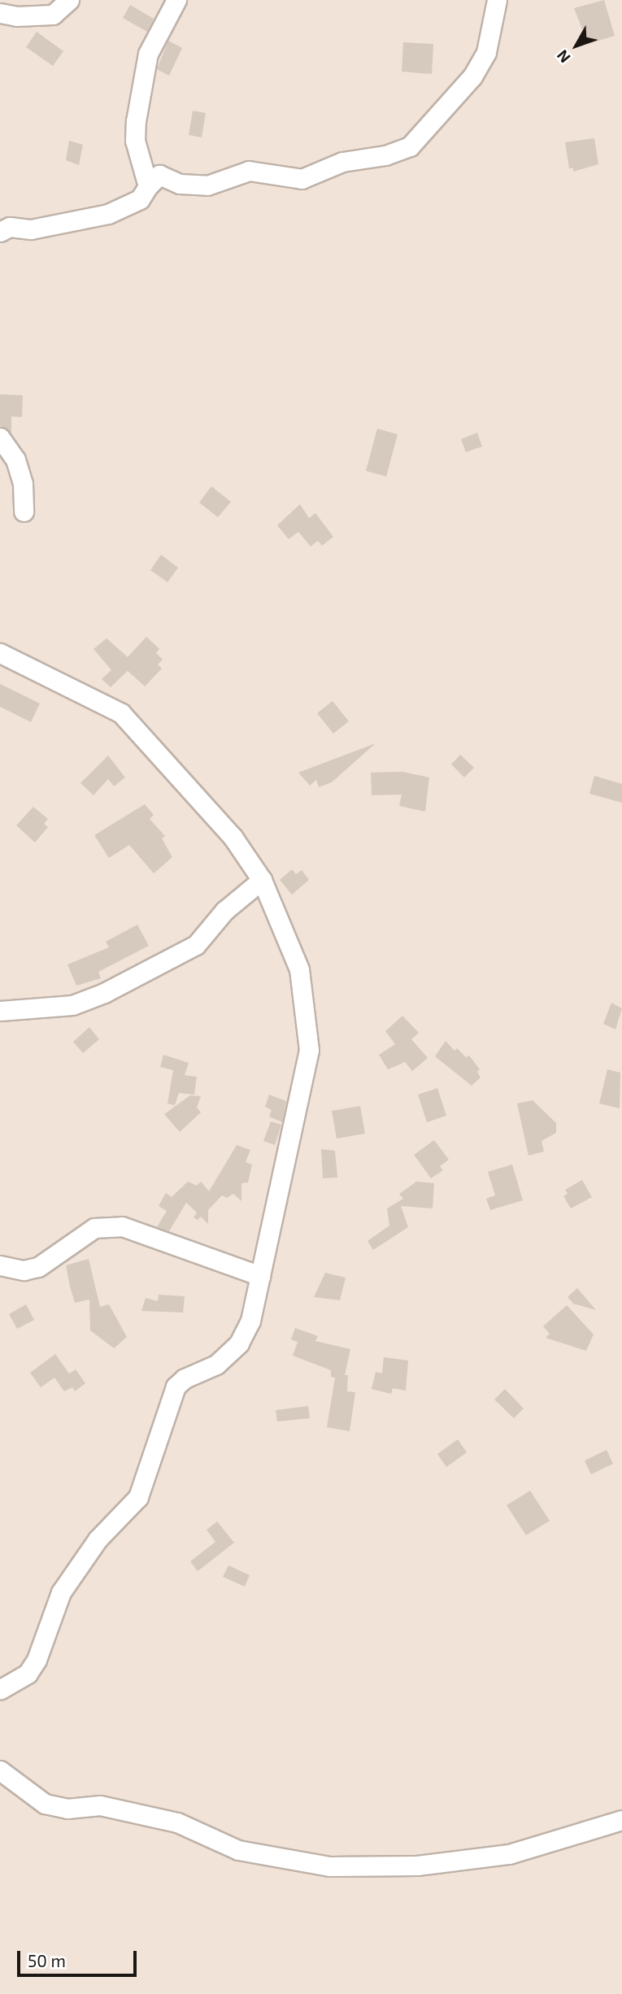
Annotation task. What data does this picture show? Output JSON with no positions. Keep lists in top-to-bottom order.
{
  "scale_bar": "50 m",
  "north": "bottom left"
}
